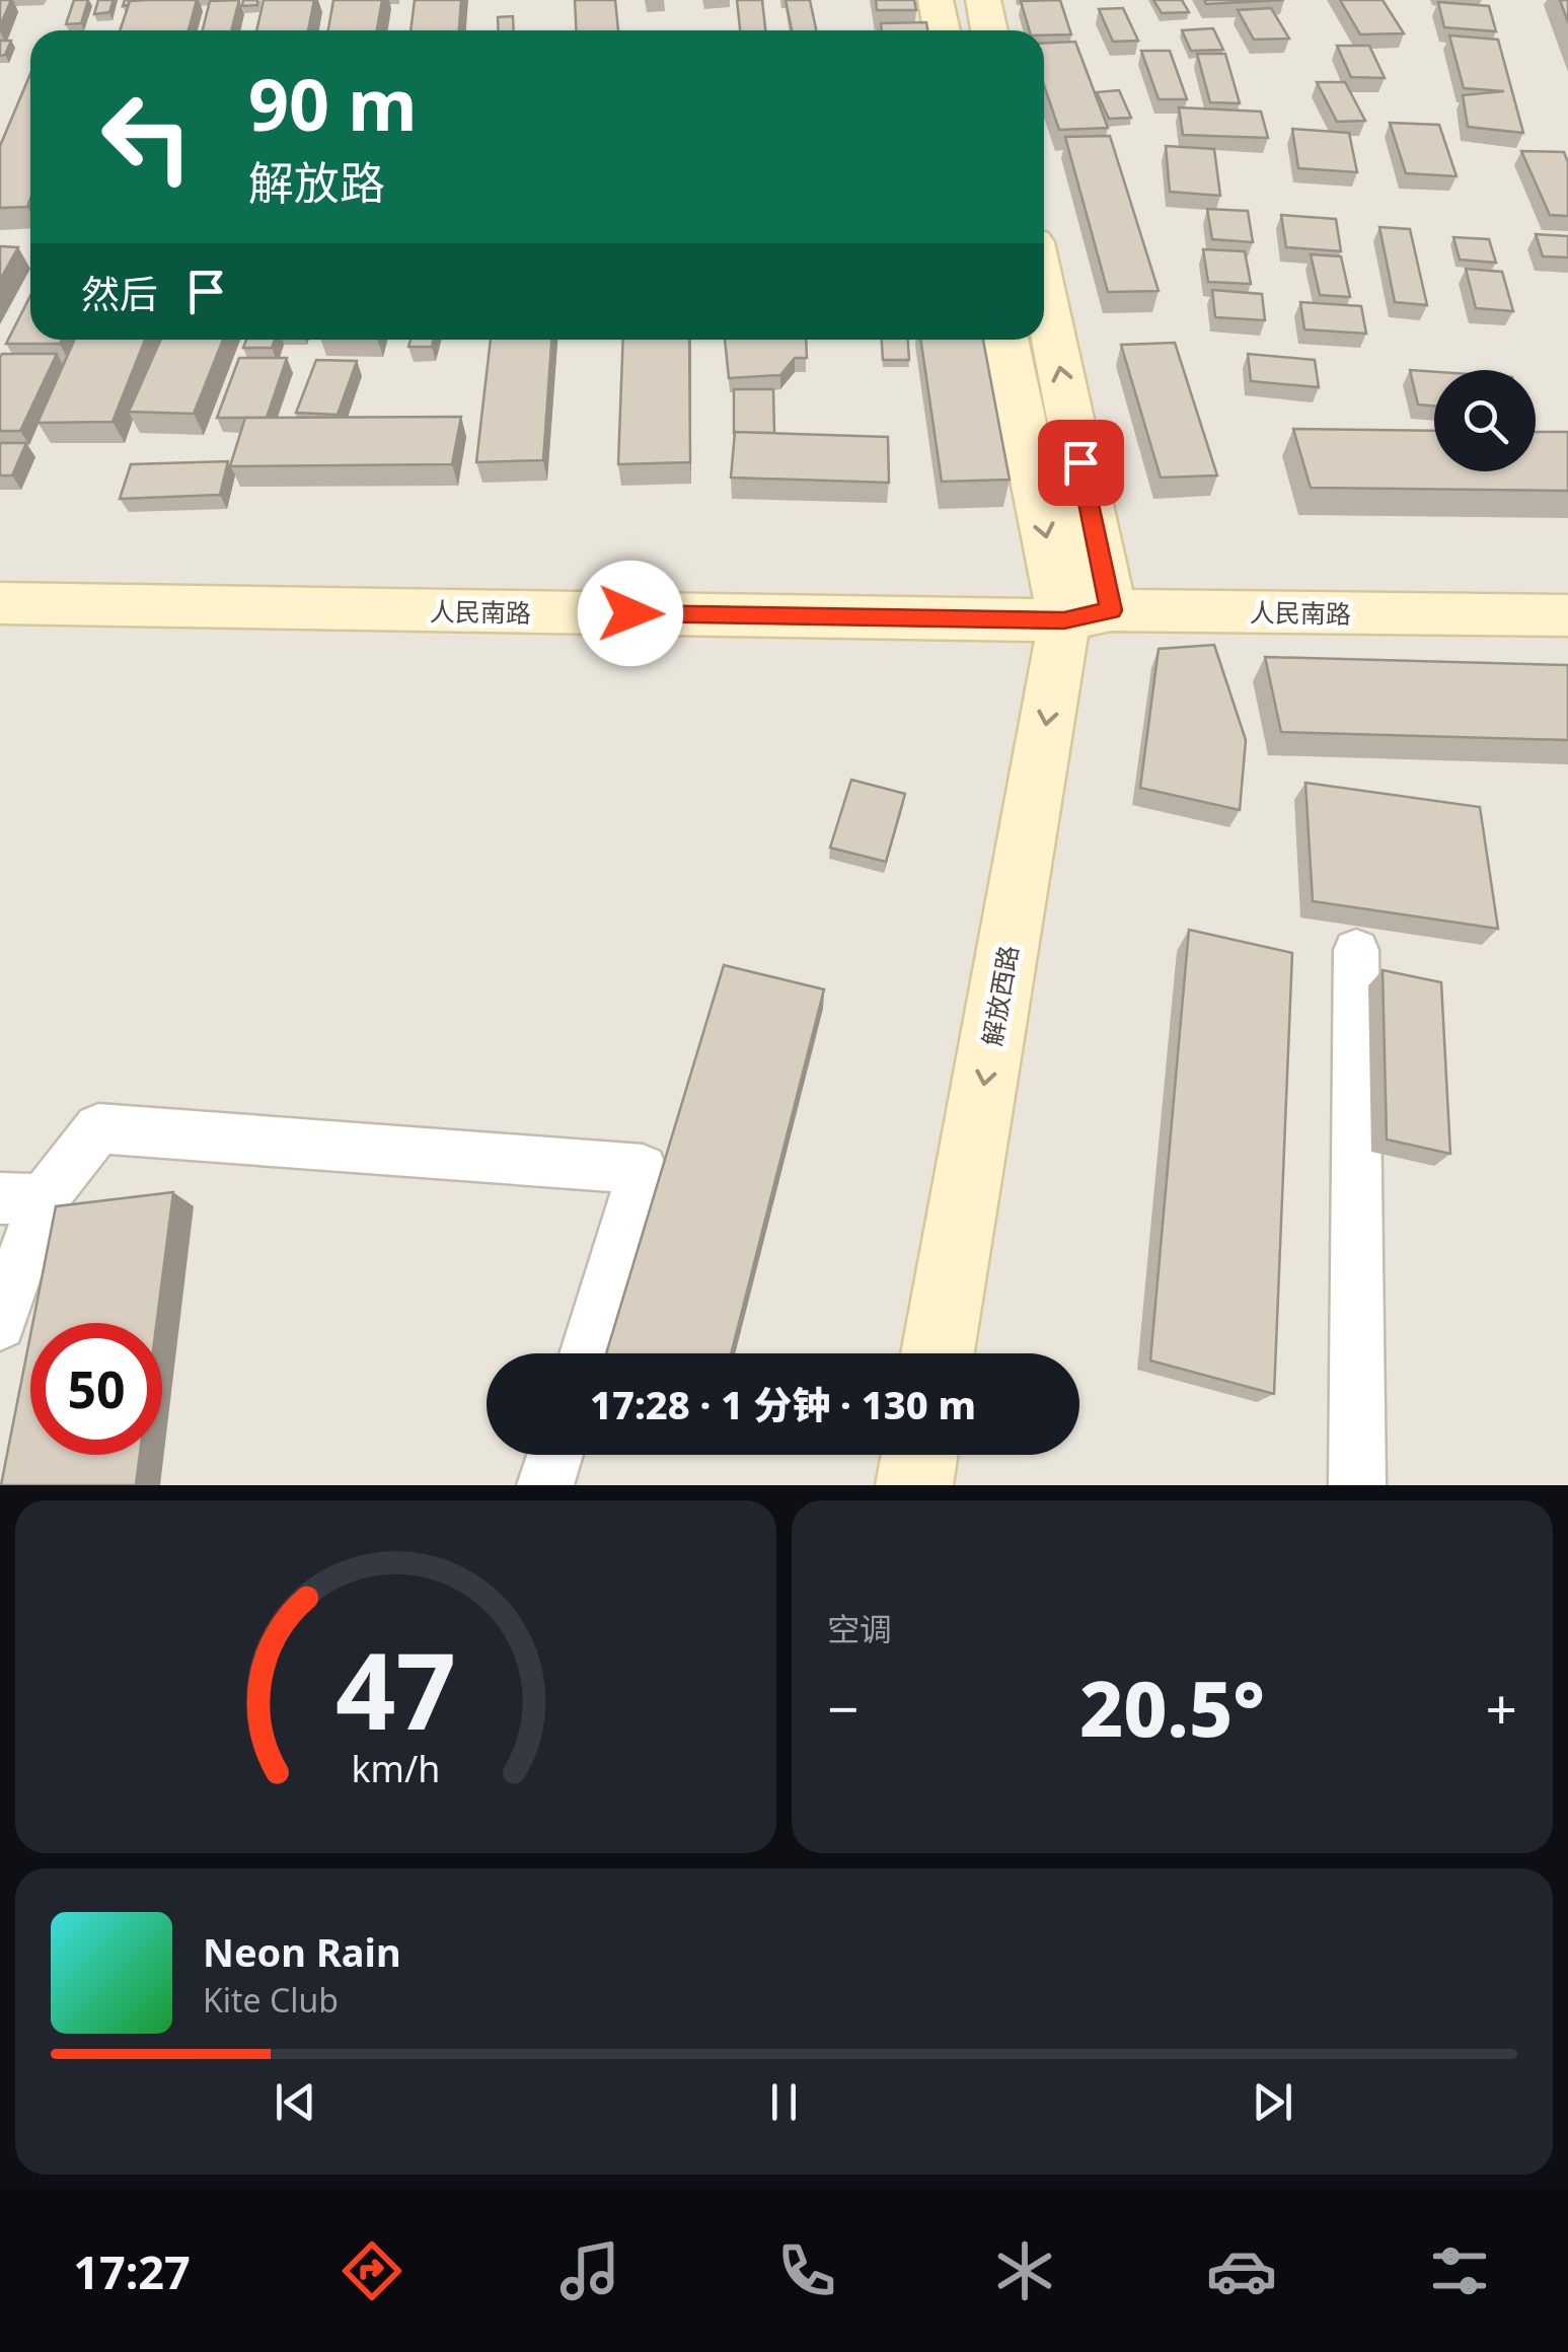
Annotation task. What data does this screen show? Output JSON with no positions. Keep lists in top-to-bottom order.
{
  "streets": {
    "main road": ["人民南路", "解放西路"]
  },
  "crossings": [
    ["人民南路", "解放西路"]
  ],
  "one_way": ["解放西路"],
  "page": {
    "turn": ["90 m", "解放路"],
    "then": "然后",
    "limit": "50",
    "trip": "17:28 · 1 分钟 · 130 m",
    "tile": "空调",
    "heat": ["−", "20.5°", "+"],
    "song": ["Neon Rain", "Kite Club"],
    "tabs": "17:27",
    "gauge": ["47", "km/h"]
  }
}
